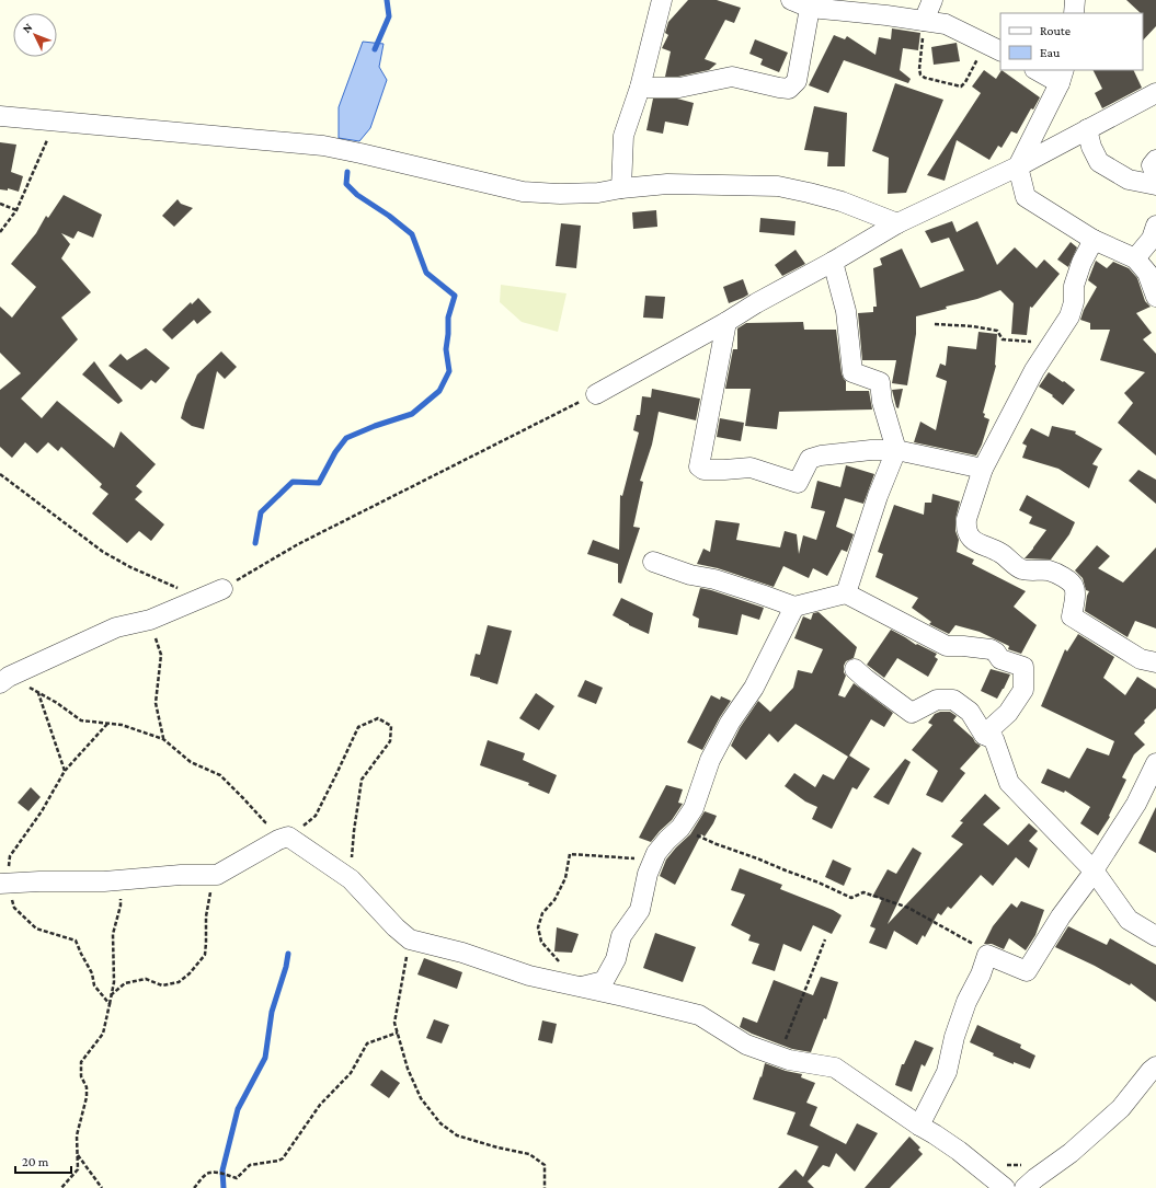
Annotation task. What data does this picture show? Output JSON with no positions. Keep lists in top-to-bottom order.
{
  "legend": ["Route", "Eau"],
  "scale_bar": "20 m",
  "north": "top left"
}
